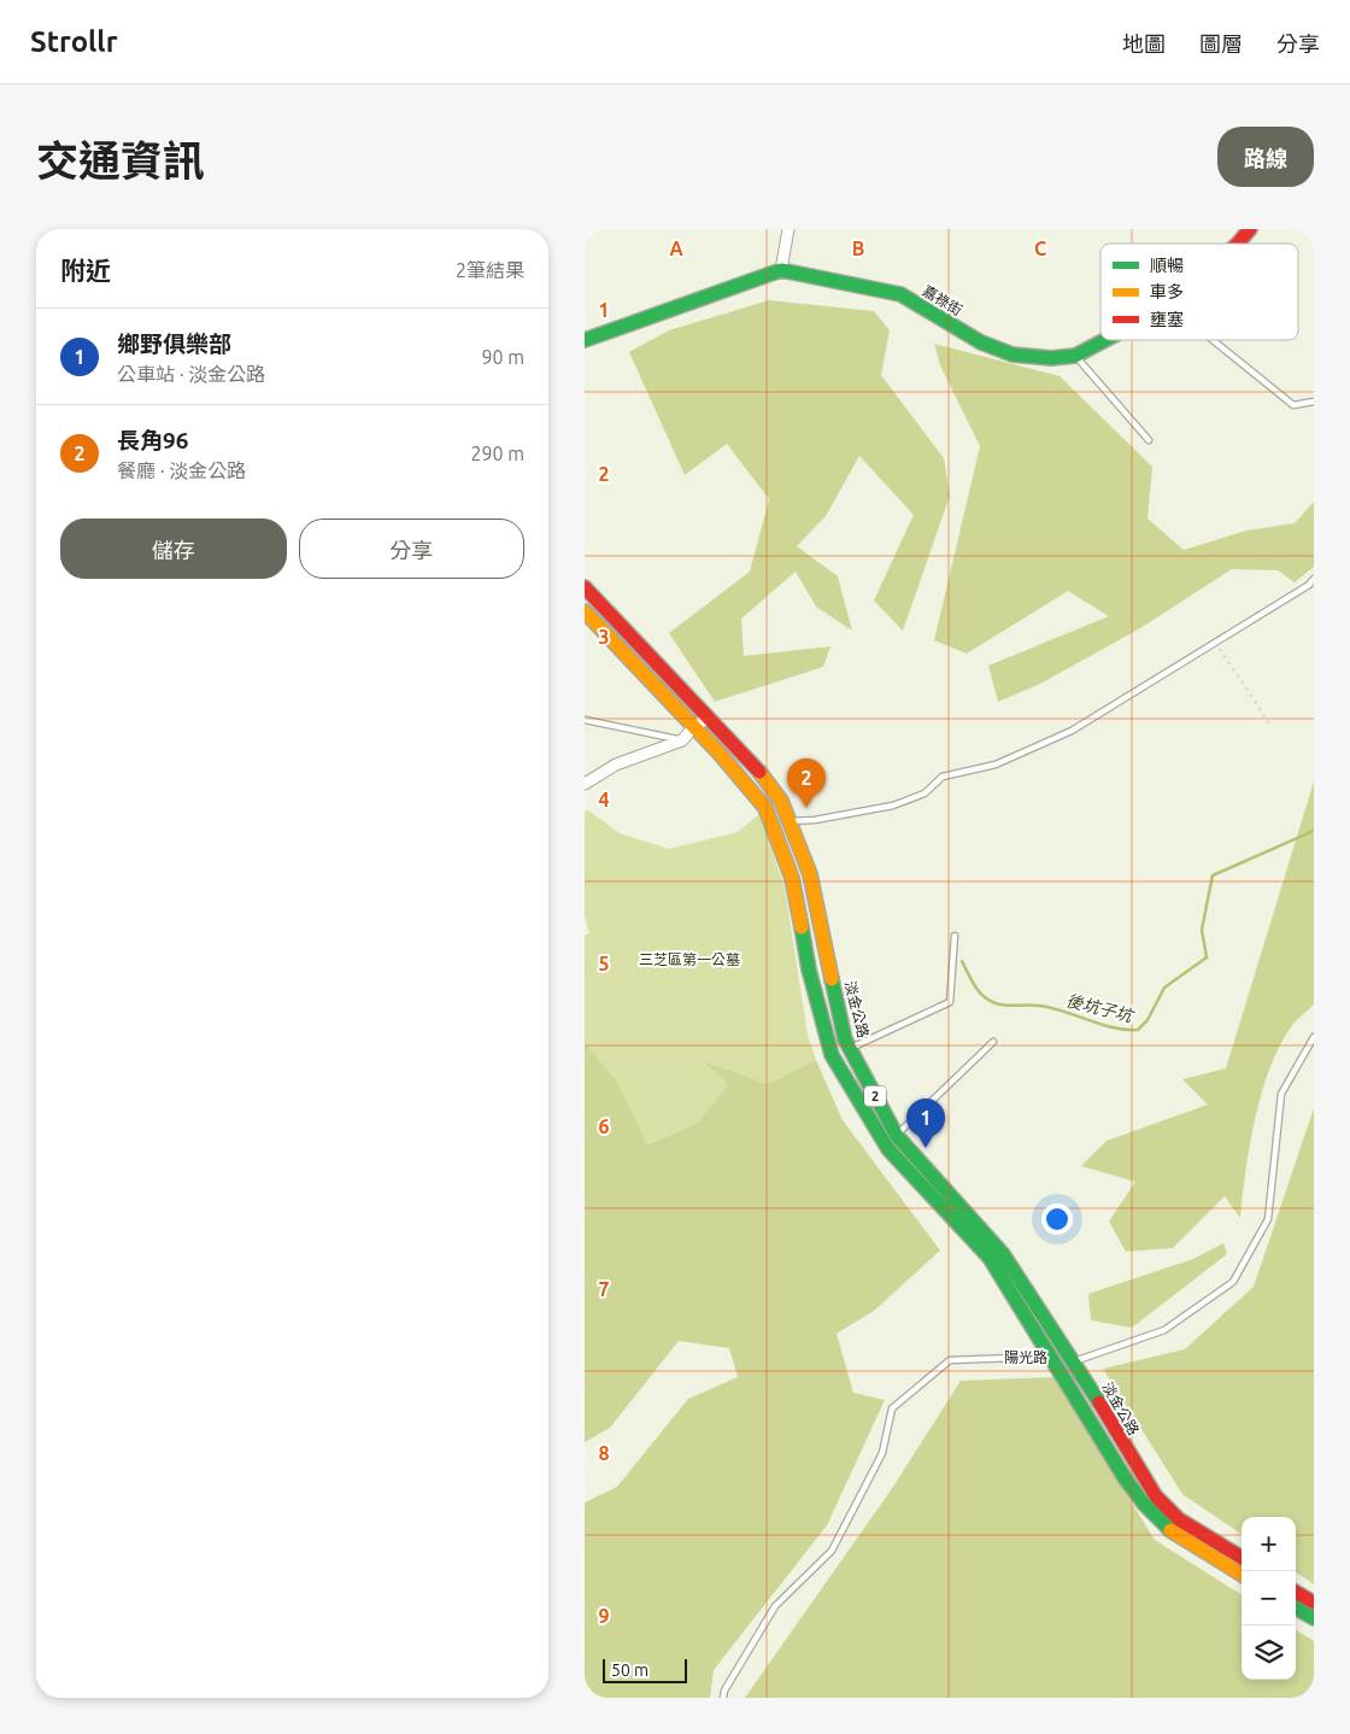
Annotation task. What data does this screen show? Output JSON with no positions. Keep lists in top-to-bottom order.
{
  "streets": {
    "main road": ["嘉祿街", "淡金公路", "2"],
    "lane": ["陽光路"]
  },
  "crossings": [
    ["淡金公路", "陽光路"],
    ["2", "陽光路"]
  ],
  "water": ["後坑子坑"],
  "parks": ["三芝區第一公墓"],
  "legend": ["順暢", "車多", "壅塞"],
  "scale_bar": "50 m",
  "page": {
    "header": "Strollr",
    "nav": ["地圖", "圖層", "分享"],
    "title": "交通資訊",
    "buttons": [
      "路線",
      ["儲存", "分享"]
    ],
    "heading": ["附近", "2筆結果"],
    "list": [
      {
        "mark": "1",
        "name": "鄉野俱樂部",
        "note": "公車站 · 淡金公路",
        "value": "90 m"
      },
      {
        "mark": "2",
        "name": "長角96",
        "note": "餐廳 · 淡金公路",
        "value": "290 m"
      }
    ],
    "pins": ["2", "1"],
    "map_buttons": ["+", "−"],
    "scale": "50 m"
  },
  "grid": {
    "columns": ["A", "B", "C"],
    "rows": [
      "1",
      "2",
      "3",
      "4",
      "5",
      "6",
      "7",
      "8",
      "9"
    ]
  }
}
